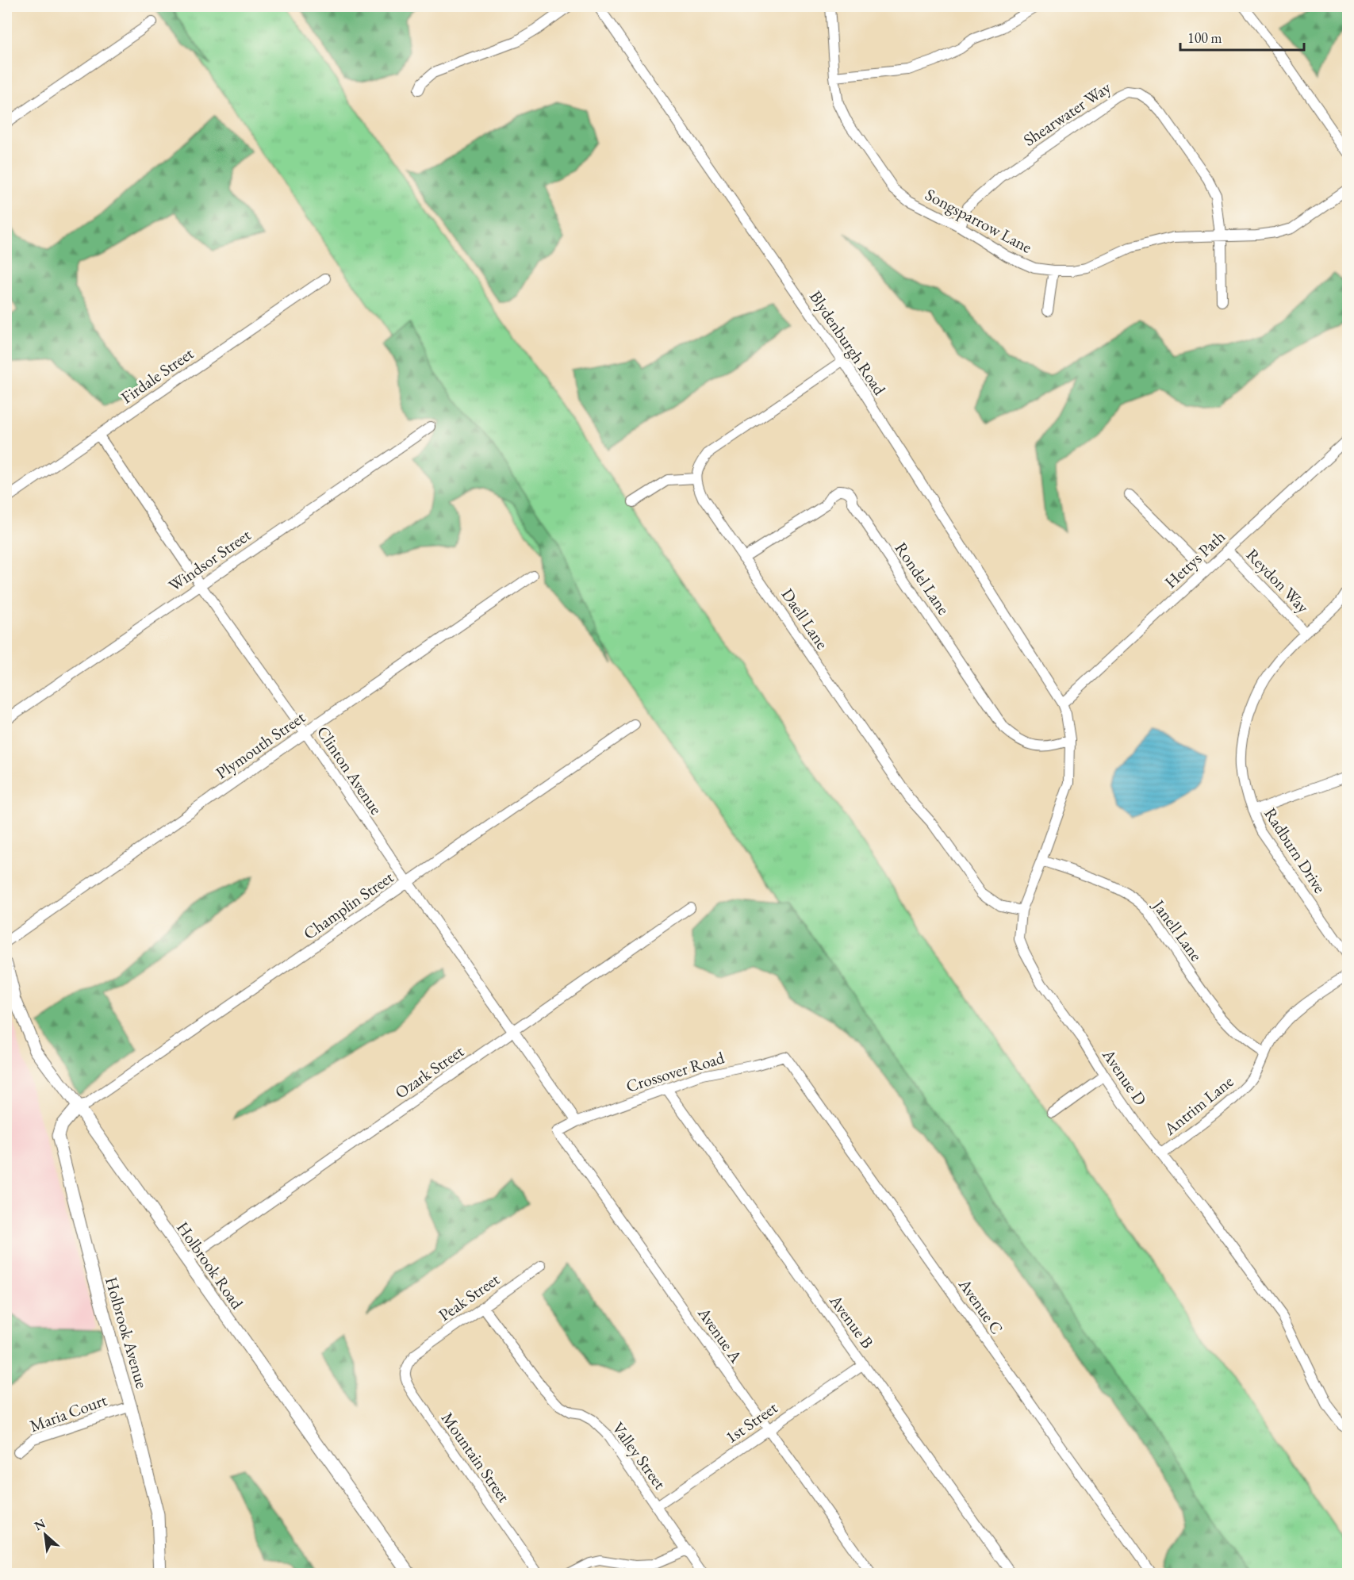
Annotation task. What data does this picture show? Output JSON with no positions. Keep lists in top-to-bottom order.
{
  "streets": {
    "street": [
      "Shearwater Way",
      "Songsparrow Lane",
      "Blydenburgh Road",
      "Firdale Street",
      "Hettys Path",
      "Windsor Street",
      "Rondel Lane",
      "Reydon Way",
      "Daell Lane",
      "Plymouth Street",
      "Clinton Avenue",
      "Radburn Drive",
      "Champlin Street",
      "Janell Lane",
      "Ozark Street",
      "Crossover Road",
      "Avenue D",
      "Antrim Lane",
      "Holbrook Road",
      "Peak Street",
      "Avenue C",
      "Avenue B",
      "Holbrook Avenue",
      "Avenue A",
      "Maria Court",
      "1st Street",
      "Valley Street",
      "Mountain Street"
    ]
  },
  "crossings": [
    ["Shearwater Way", "Songsparrow Lane"],
    ["Blydenburgh Road", "Hettys Path"],
    ["Blydenburgh Road", "Avenue D"],
    ["Firdale Street", "Clinton Avenue"],
    ["Hettys Path", "Reydon Way"],
    ["Hettys Path", "Avenue D"],
    ["Windsor Street", "Clinton Avenue"],
    ["Rondel Lane", "Daell Lane"],
    ["Rondel Lane", "Avenue D"],
    ["Reydon Way", "Radburn Drive"],
    ["Daell Lane", "Avenue D"],
    ["Plymouth Street", "Clinton Avenue"],
    ["Clinton Avenue", "Champlin Street"],
    ["Clinton Avenue", "Ozark Street"],
    ["Clinton Avenue", "Crossover Road"],
    ["Clinton Avenue", "Avenue A"],
    ["Champlin Street", "Holbrook Road"],
    ["Champlin Street", "Holbrook Avenue"],
    ["Janell Lane", "Avenue D"],
    ["Janell Lane", "Antrim Lane"],
    ["Ozark Street", "Holbrook Road"],
    ["Crossover Road", "Avenue C"],
    ["Crossover Road", "Avenue B"],
    ["Crossover Road", "Avenue A"],
    ["Avenue D", "Antrim Lane"],
    ["Holbrook Road", "Holbrook Avenue"],
    ["Peak Street", "Valley Street"],
    ["Peak Street", "Mountain Street"],
    ["Avenue B", "1st Street"],
    ["Holbrook Avenue", "Maria Court"],
    ["Avenue A", "1st Street"],
    ["1st Street", "Valley Street"]
  ],
  "scale_bar": "100 m",
  "north": "top left"
}
